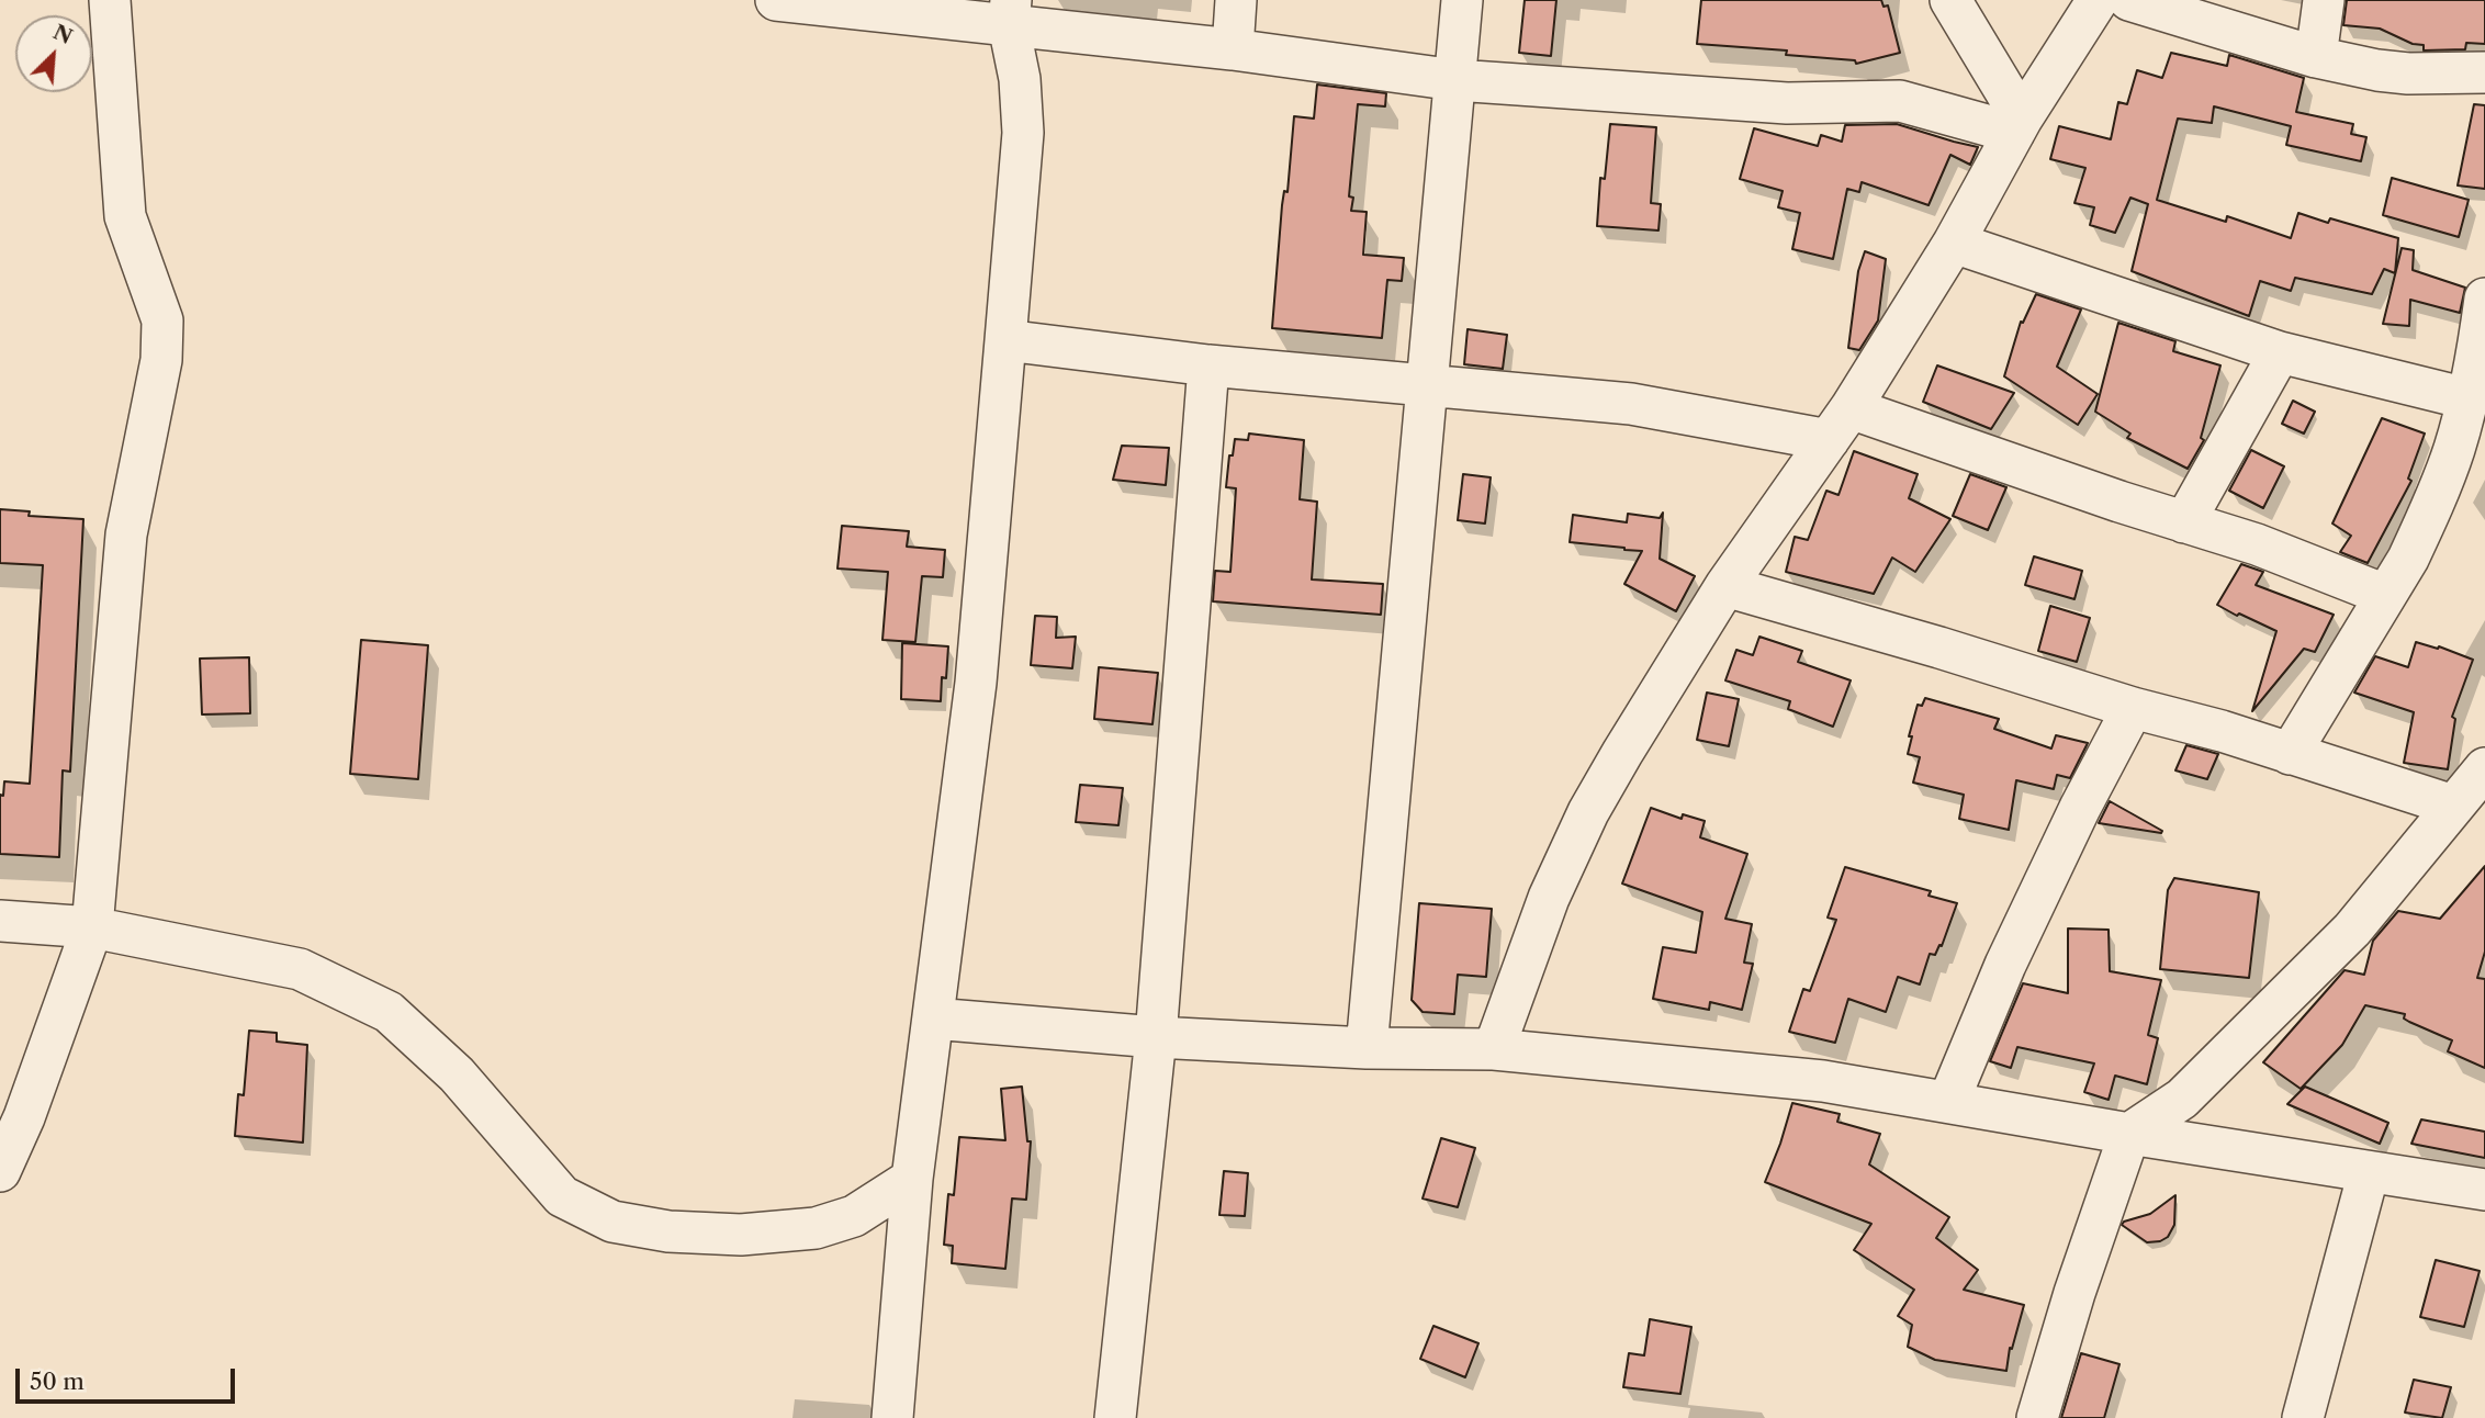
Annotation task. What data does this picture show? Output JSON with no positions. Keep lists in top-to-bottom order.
{
  "scale_bar": "50 m",
  "north": "top right"
}
